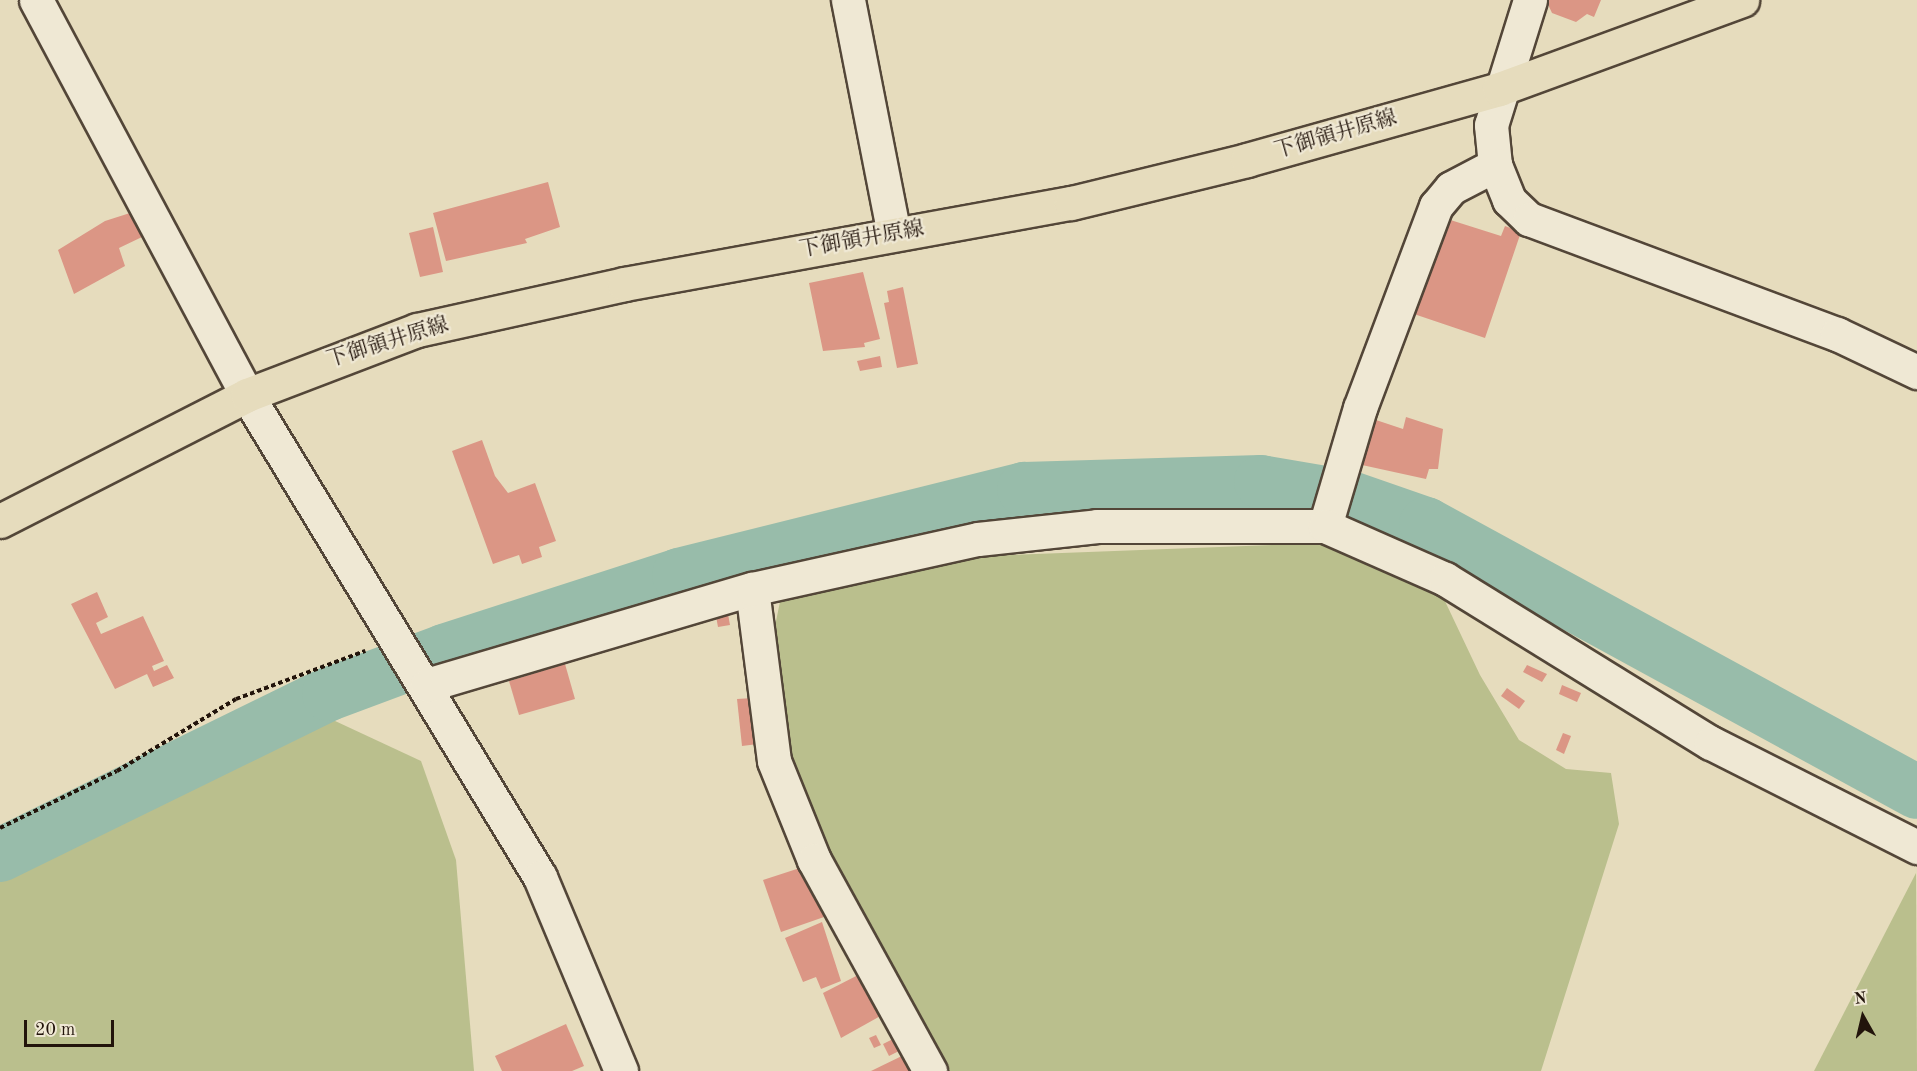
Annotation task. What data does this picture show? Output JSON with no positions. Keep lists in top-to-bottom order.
{
  "streets": {
    "main road": ["下御領井原線"]
  },
  "scale_bar": "20 m",
  "north": "top"
}
